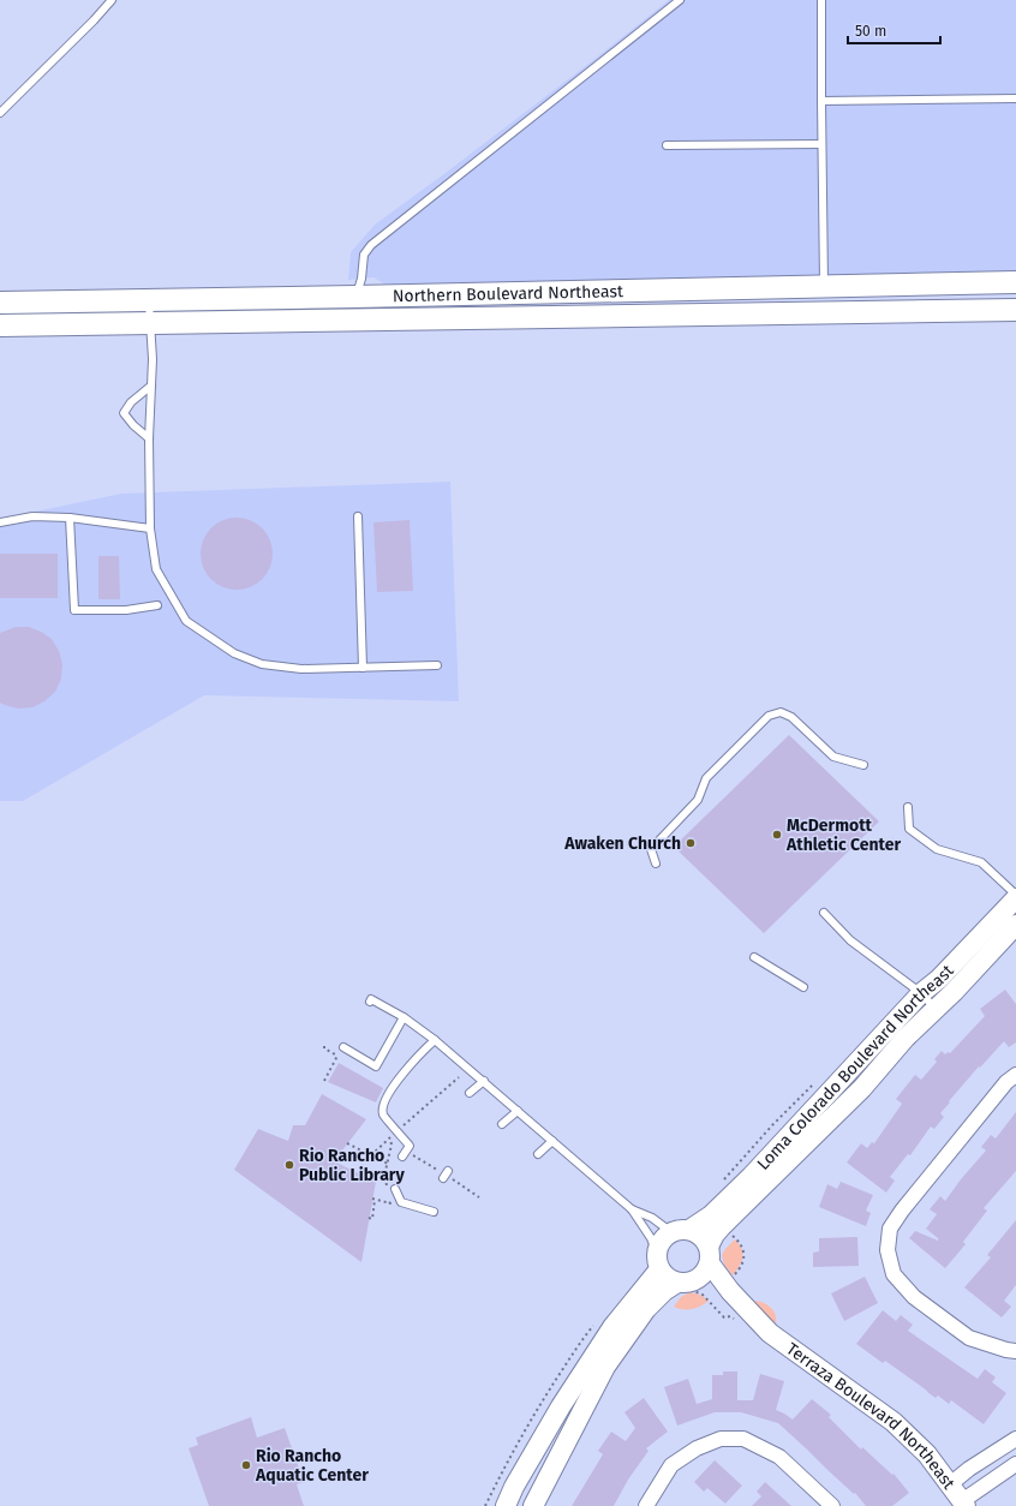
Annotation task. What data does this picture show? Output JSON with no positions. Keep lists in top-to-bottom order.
{
  "streets": {
    "main road": ["Northern Boulevard Northeast"],
    "street": ["Loma Colorado Boulevard Northeast", "Terraza Boulevard Northeast"]
  },
  "crossings": [
    ["Loma Colorado Boulevard Northeast", "Terraza Boulevard Northeast"]
  ],
  "places": [
    "McDermott Athletic Center",
    "Awaken Church",
    "Rio Rancho Public Library",
    "Rio Rancho Aquatic Center"
  ],
  "scale_bar": "50 m"
}
